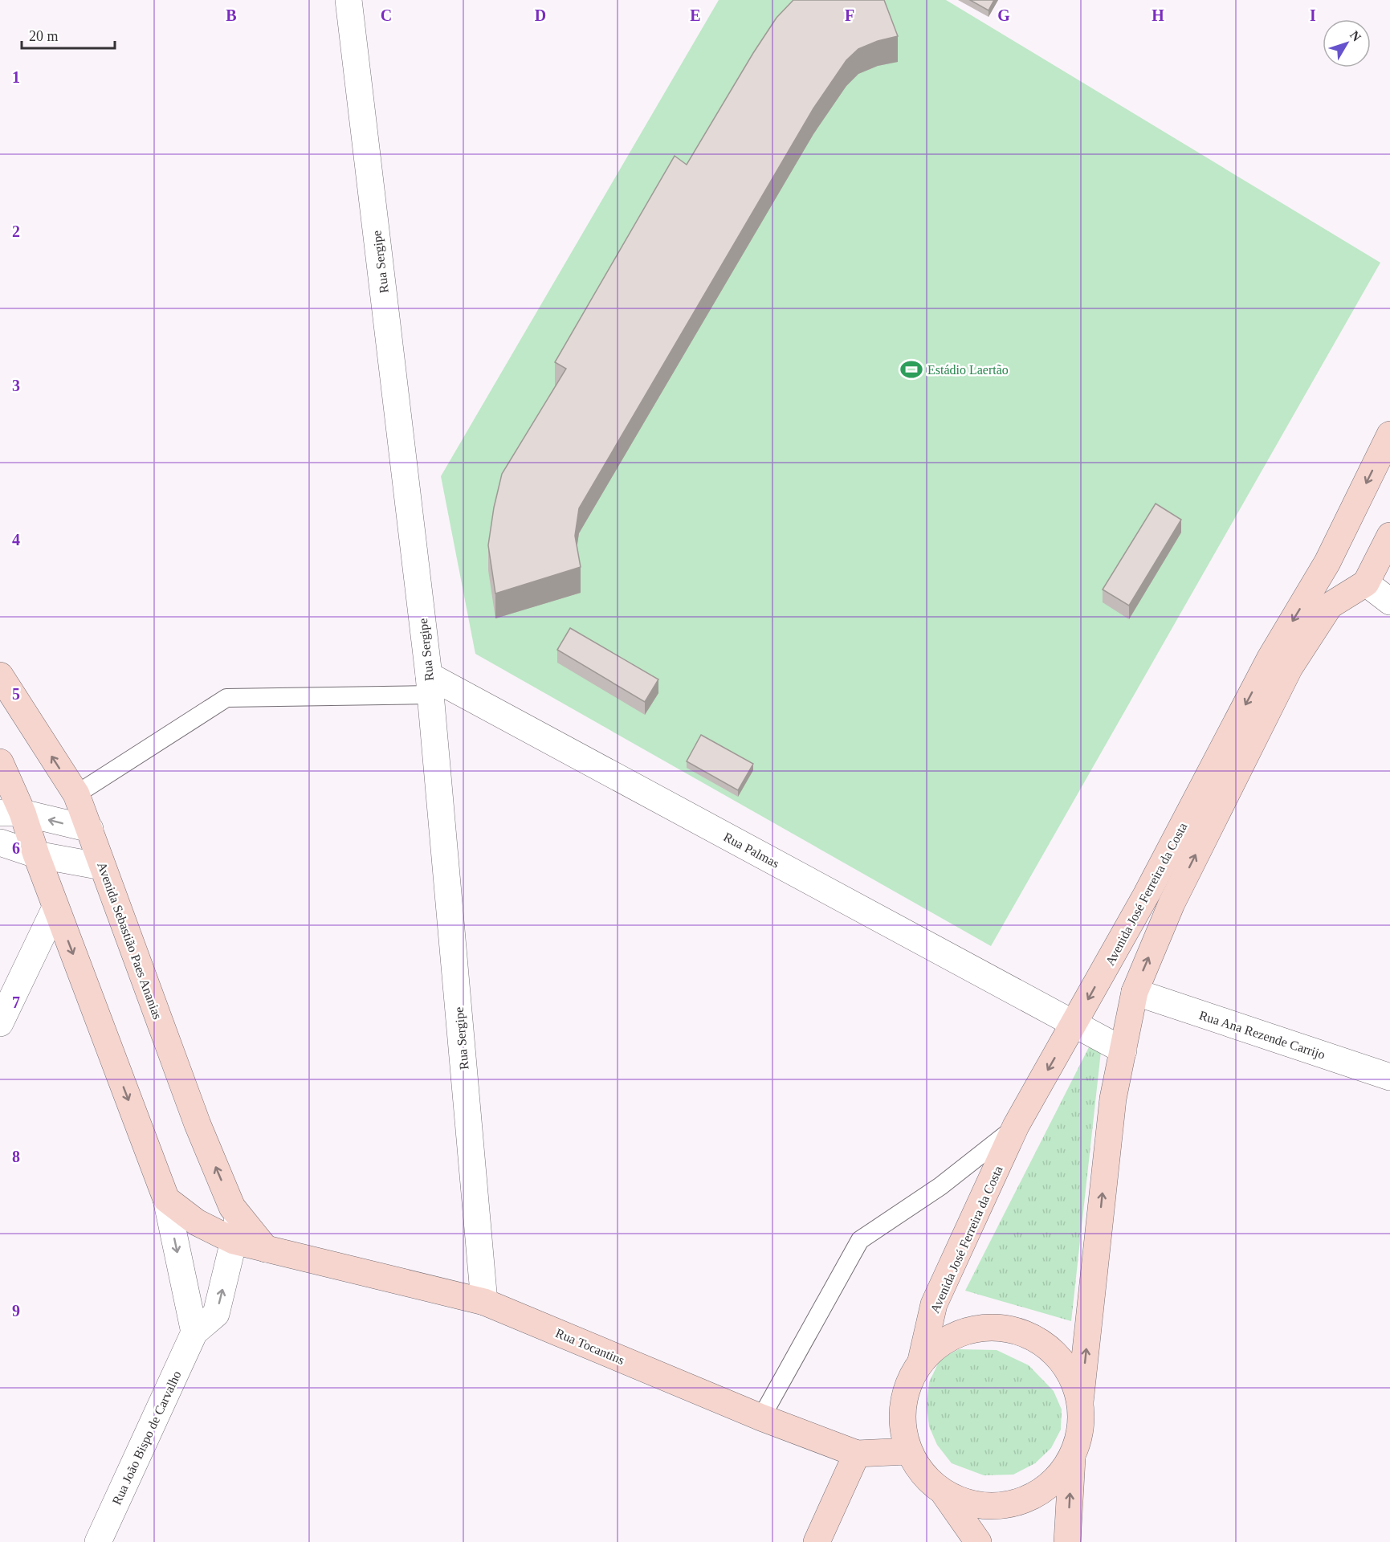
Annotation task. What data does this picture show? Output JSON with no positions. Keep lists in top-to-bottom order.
{
  "streets": {
    "main road": ["Avenida José Ferreira da Costa", "Avenida Sebastião Paes Ananias", "Rua Tocantins"],
    "street": [
      "Rua Sergipe",
      "Rua Palmas",
      "Rua Ana Rezende Carrijo",
      "Rua João Bispo de Carvalho"
    ]
  },
  "crossings": [
    ["Rua Sergipe", "Rua Palmas"],
    ["Rua Sergipe", "Rua Tocantins"],
    ["Rua Palmas", "Avenida José Ferreira da Costa"],
    ["Avenida José Ferreira da Costa", "Rua Ana Rezende Carrijo"],
    ["Avenida Sebastião Paes Ananias", "Rua Tocantins"],
    ["Avenida Sebastião Paes Ananias", "Rua João Bispo de Carvalho"],
    ["Rua Tocantins", "Rua João Bispo de Carvalho"]
  ],
  "places": {
    "sports": ["Estádio Laertão"]
  },
  "scale_bar": "20 m",
  "north": "top right",
  "grid": {
    "columns": [
      "B",
      "C",
      "D",
      "E",
      "F",
      "G",
      "H",
      "I"
    ],
    "rows": [
      "1",
      "2",
      "3",
      "4",
      "5",
      "6",
      "7",
      "8",
      "9"
    ]
  }
}
